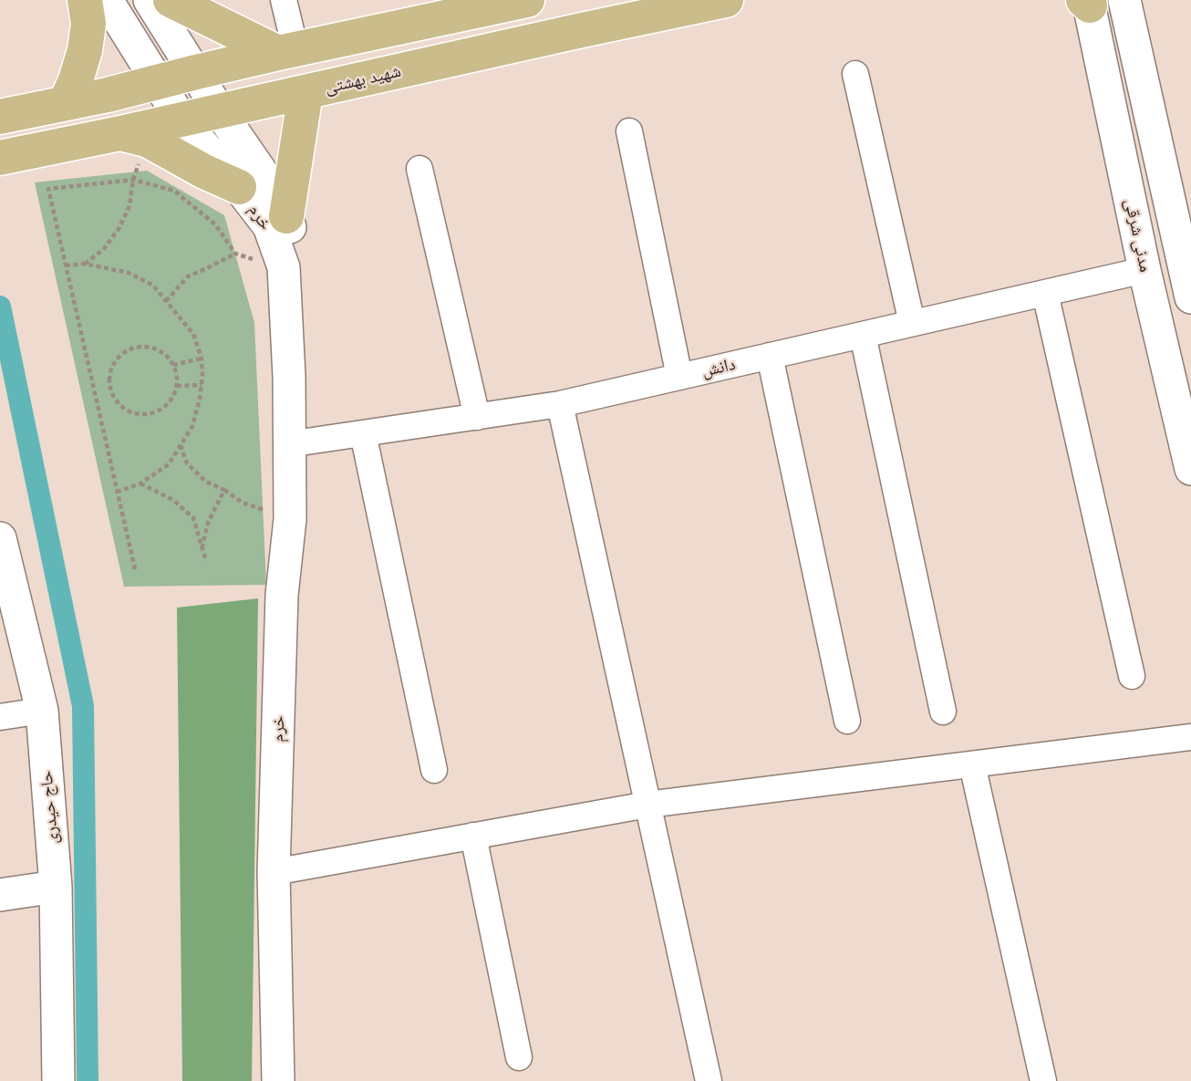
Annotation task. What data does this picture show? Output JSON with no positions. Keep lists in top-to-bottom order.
{
  "streets": {
    "main road": ["شهید بهشتی"],
    "street": [
      "خرم",
      "مدنی شرقی",
      "دانش",
      "حاج حیدری"
    ]
  },
  "crossings": [
    ["شهید بهشتی", "خرم"],
    ["خرم", "دانش"],
    ["مدنی شرقی", "دانش"]
  ]
}
